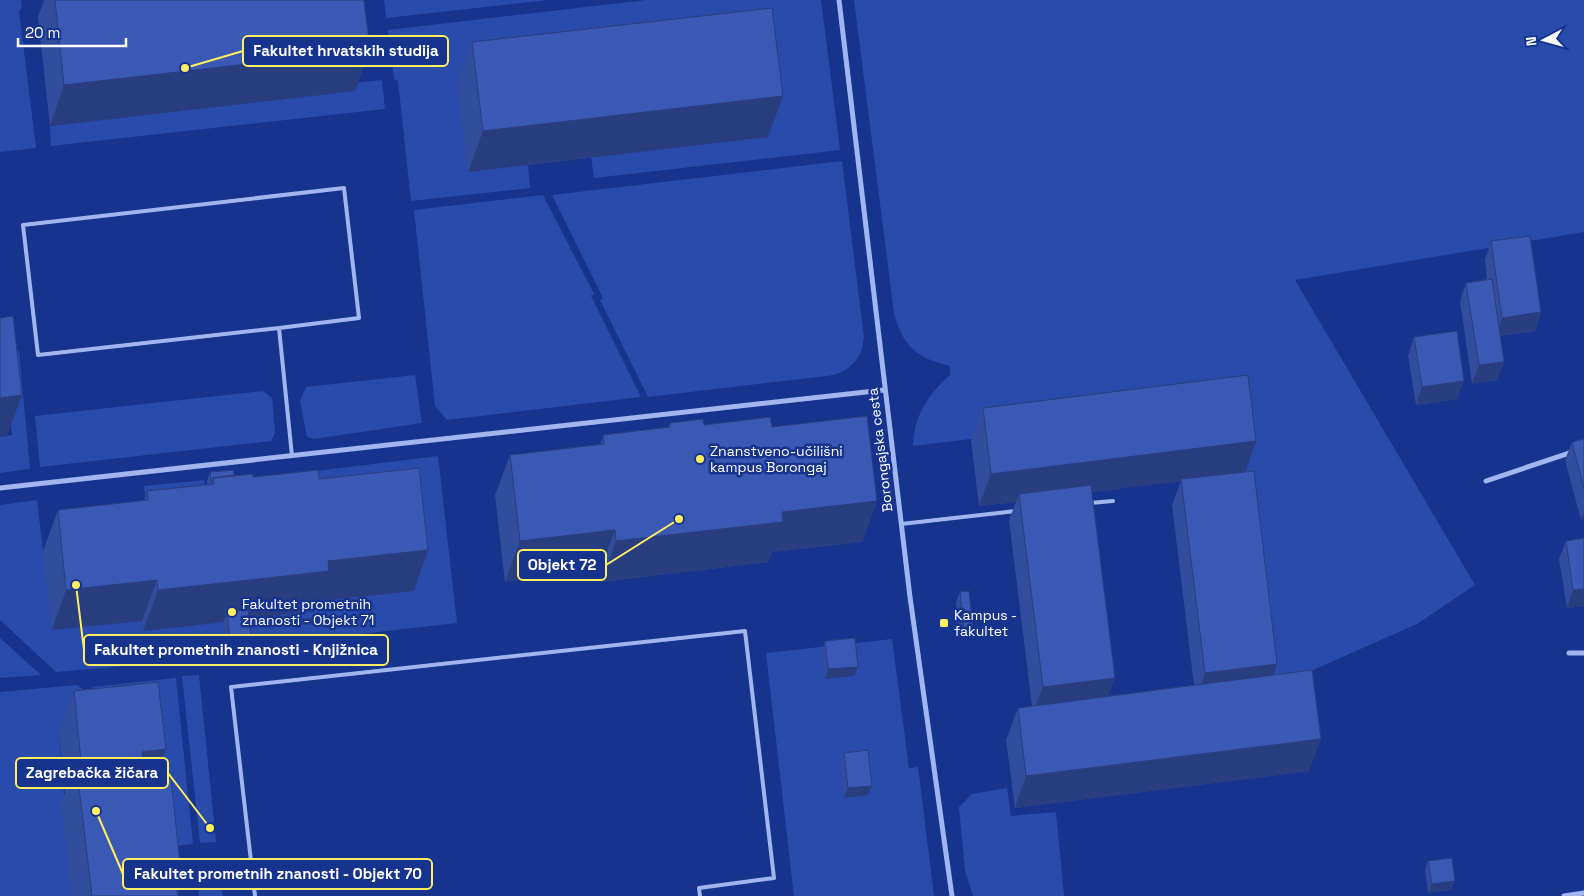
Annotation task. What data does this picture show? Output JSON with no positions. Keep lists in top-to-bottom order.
{
  "streets": {
    "street": ["Borongajska cesta"]
  },
  "places": {
    "other": [
      "Fakultet hrvatskih studija",
      "Znanstveno-učilišni kampus Borongaj",
      "Objekt 72",
      "Fakultet prometnih znanosti - Knjižnica",
      "Fakultet prometnih znanosti - Objekt 71",
      "Fakultet prometnih znanosti - Objekt 70",
      "Zagrebačka žičara"
    ],
    "transit": ["Kampus - fakultet"]
  },
  "scale_bar": "20 m",
  "north": "left"
}
